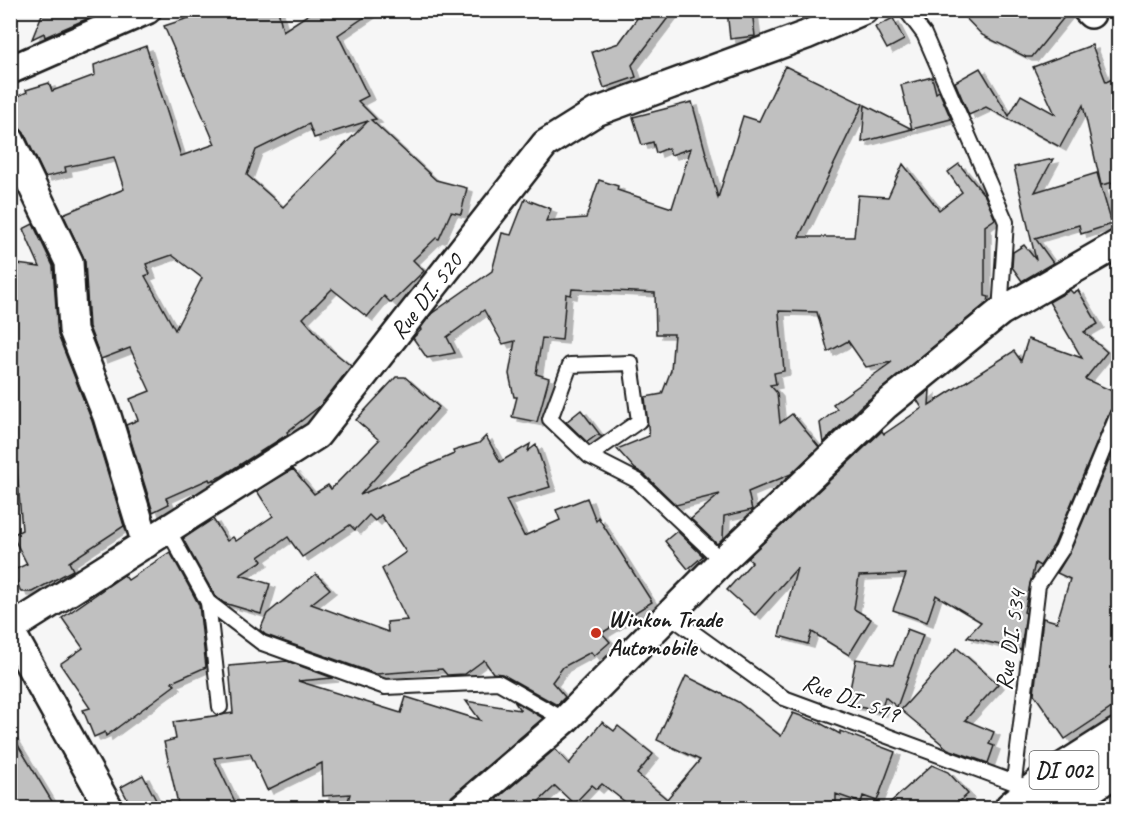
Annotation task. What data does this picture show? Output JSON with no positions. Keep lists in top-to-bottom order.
{
  "streets": {
    "main road": ["DI 002"],
    "street": ["Rue DI. 520"],
    "lane": ["Rue DI. 534", "Rue DI. 519"]
  },
  "crossings": [
    ["Rue DI. 534", "Rue DI. 519"],
    ["Rue DI. 534", "DI 002"],
    ["Rue DI. 519", "DI 002"]
  ],
  "places": ["Winkon Trade Automobile"]
}
